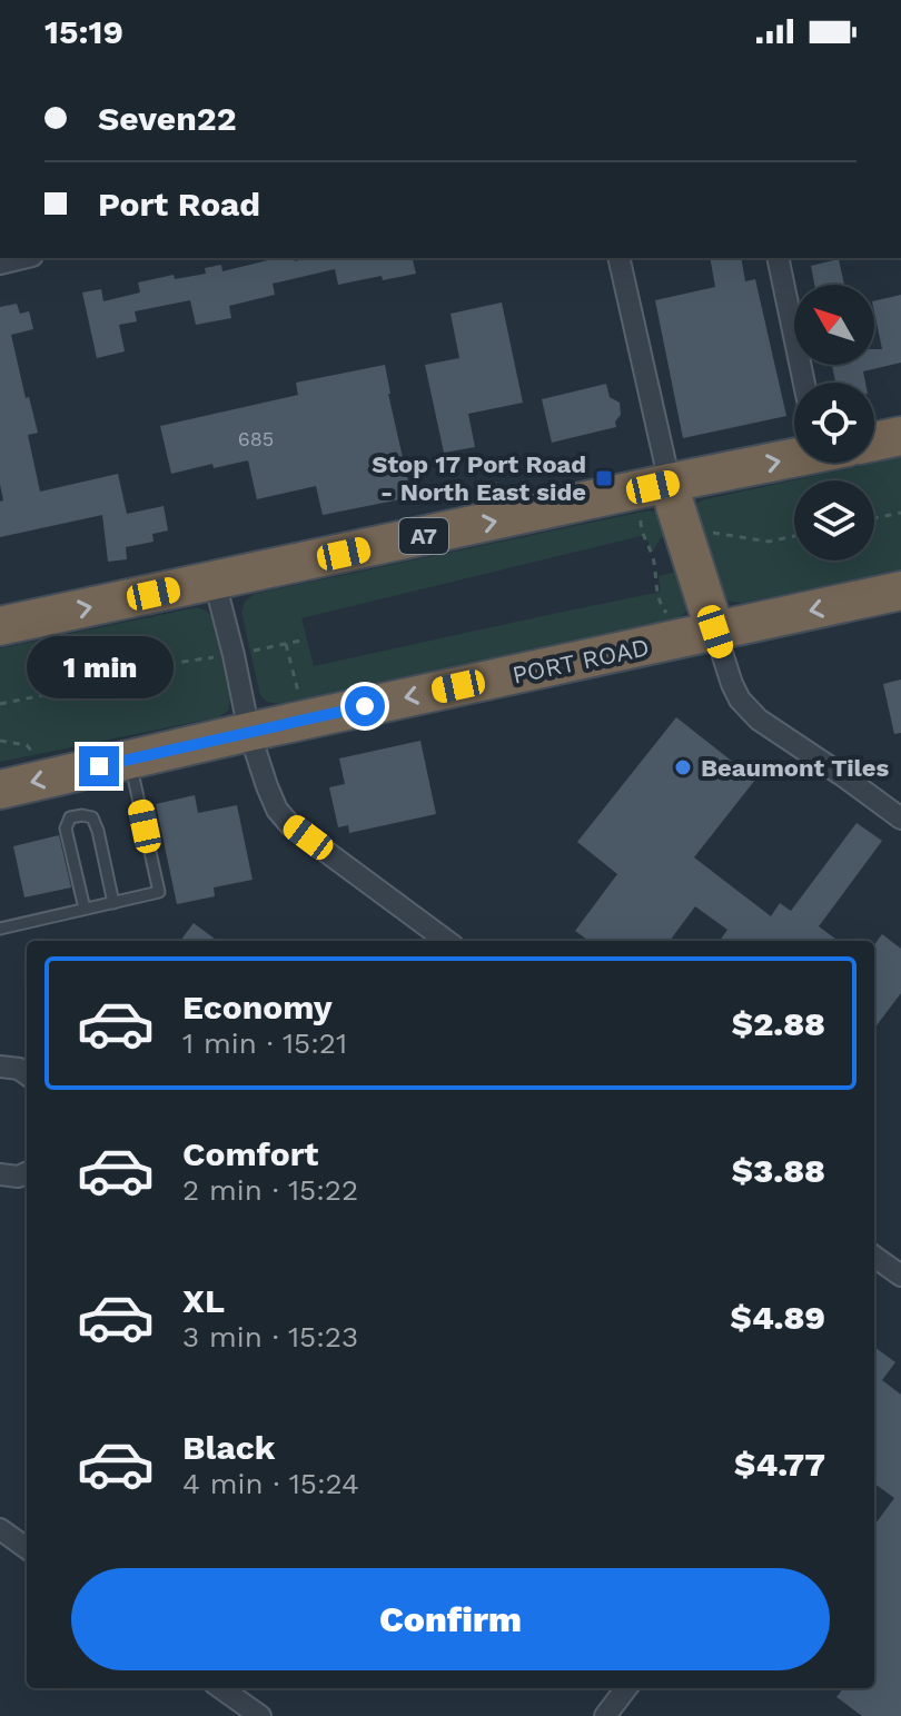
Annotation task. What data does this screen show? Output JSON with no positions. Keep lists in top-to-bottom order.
{
  "streets": {
    "highway": ["A7", "PORT ROAD"]
  },
  "places": {
    "transit": ["Stop 17 Port Road - North East side"],
    "other": ["Beaumont Tiles"]
  },
  "house_numbers": ["685"],
  "north": "top left",
  "page": {
    "status": "15:19",
    "banner": ["Seven22", "Port Road"],
    "bubble": "1 min",
    "list": [
      {
        "name": "Economy",
        "note": "1 min · 15:21",
        "value": "$2.88"
      },
      {
        "name": "Comfort",
        "note": "2 min · 15:22",
        "value": "$3.88"
      },
      {
        "name": "XL",
        "note": "3 min · 15:23",
        "value": "$4.89"
      },
      {
        "name": "Black",
        "note": "4 min · 15:24",
        "value": "$4.77"
      }
    ],
    "buttons": "Confirm"
  }
}
